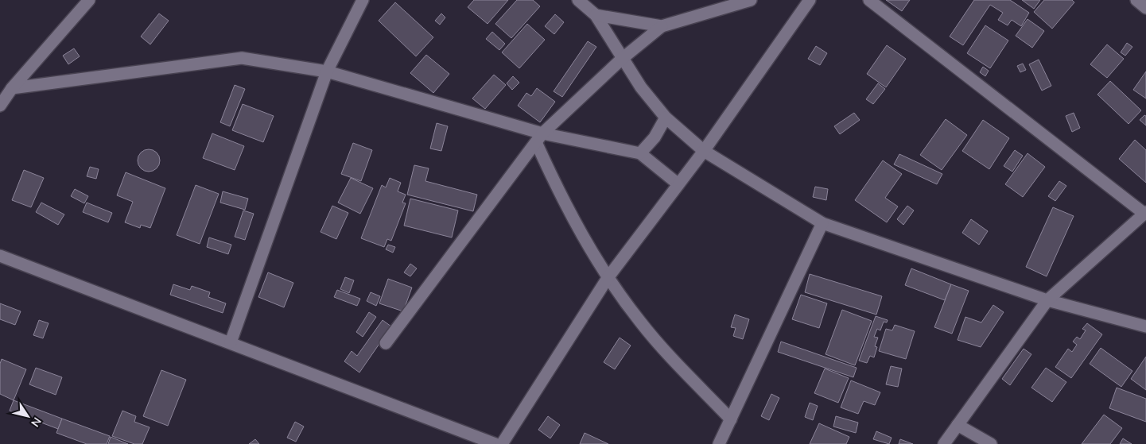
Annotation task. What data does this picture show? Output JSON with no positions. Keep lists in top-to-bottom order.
{
  "north": "bottom right"
}
